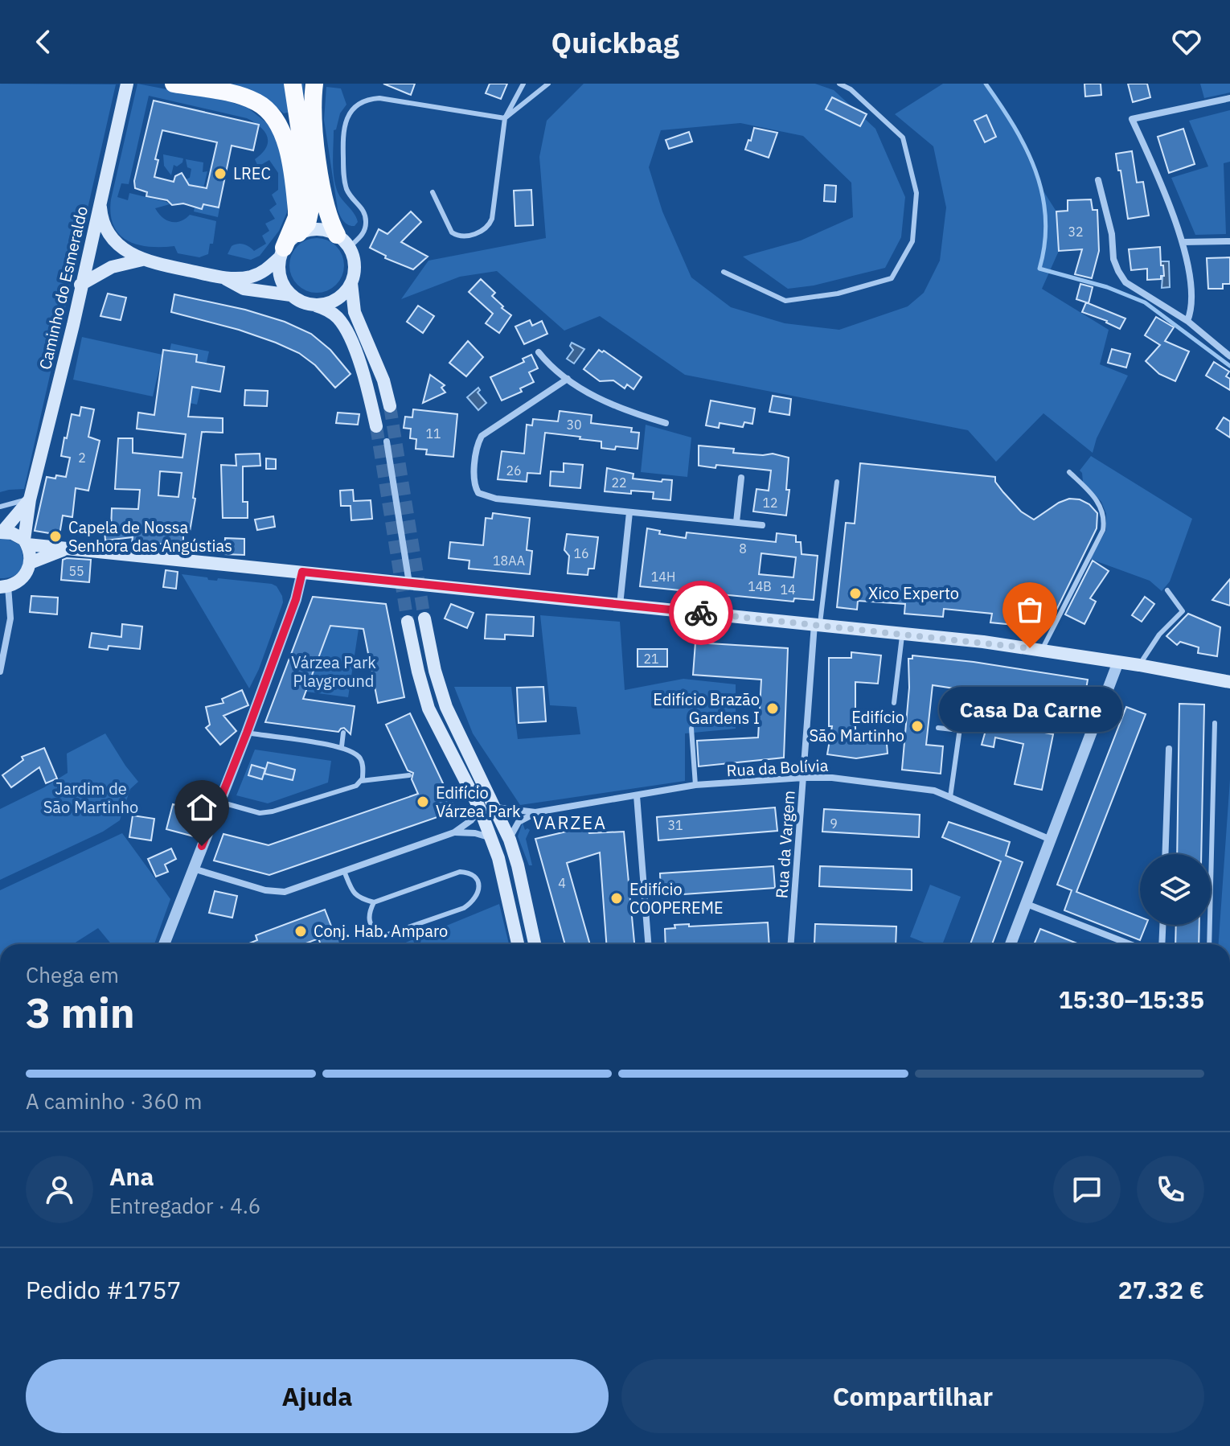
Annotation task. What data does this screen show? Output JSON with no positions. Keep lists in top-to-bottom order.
{
  "streets": {
    "main road": ["Caminho do Esmeraldo"],
    "street": ["Rua da Bolívia", "Rua da Vargem"]
  },
  "crossings": [
    ["Rua da Bolívia", "Rua da Vargem"]
  ],
  "districts": ["VARZEA"],
  "parks": ["Várzea Park Playground", "Jardim de São Martinho"],
  "places": [
    "LREC",
    "Capela de Nossa Senhora das Angústias",
    "Xico Experto",
    "Casa Da Carne",
    "Edifício Brazão Gardens I",
    "Edifício São Martinho",
    "Edifício Várzea Park",
    "Edifício COOPEREME",
    "Conj. Hab. Amparo"
  ],
  "house_numbers": [
    "32",
    "30",
    "11",
    "2",
    "26",
    "22",
    "12",
    "8",
    "16",
    "18AA",
    "55",
    "14H",
    "14B",
    "14",
    "21",
    "9",
    "31",
    "4"
  ],
  "page": {
    "header": "Quickbag",
    "bubble": "Casa Da Carne",
    "heading": ["3 min", "Chega em", "15:30–15:35"],
    "panel": [
      "Ana",
      "Entregador · 4.6",
      "Pedido #1757",
      "27.32 €"
    ],
    "bar": "A caminho · 360 m",
    "buttons": ["Ajuda", "Compartilhar"]
  }
}
